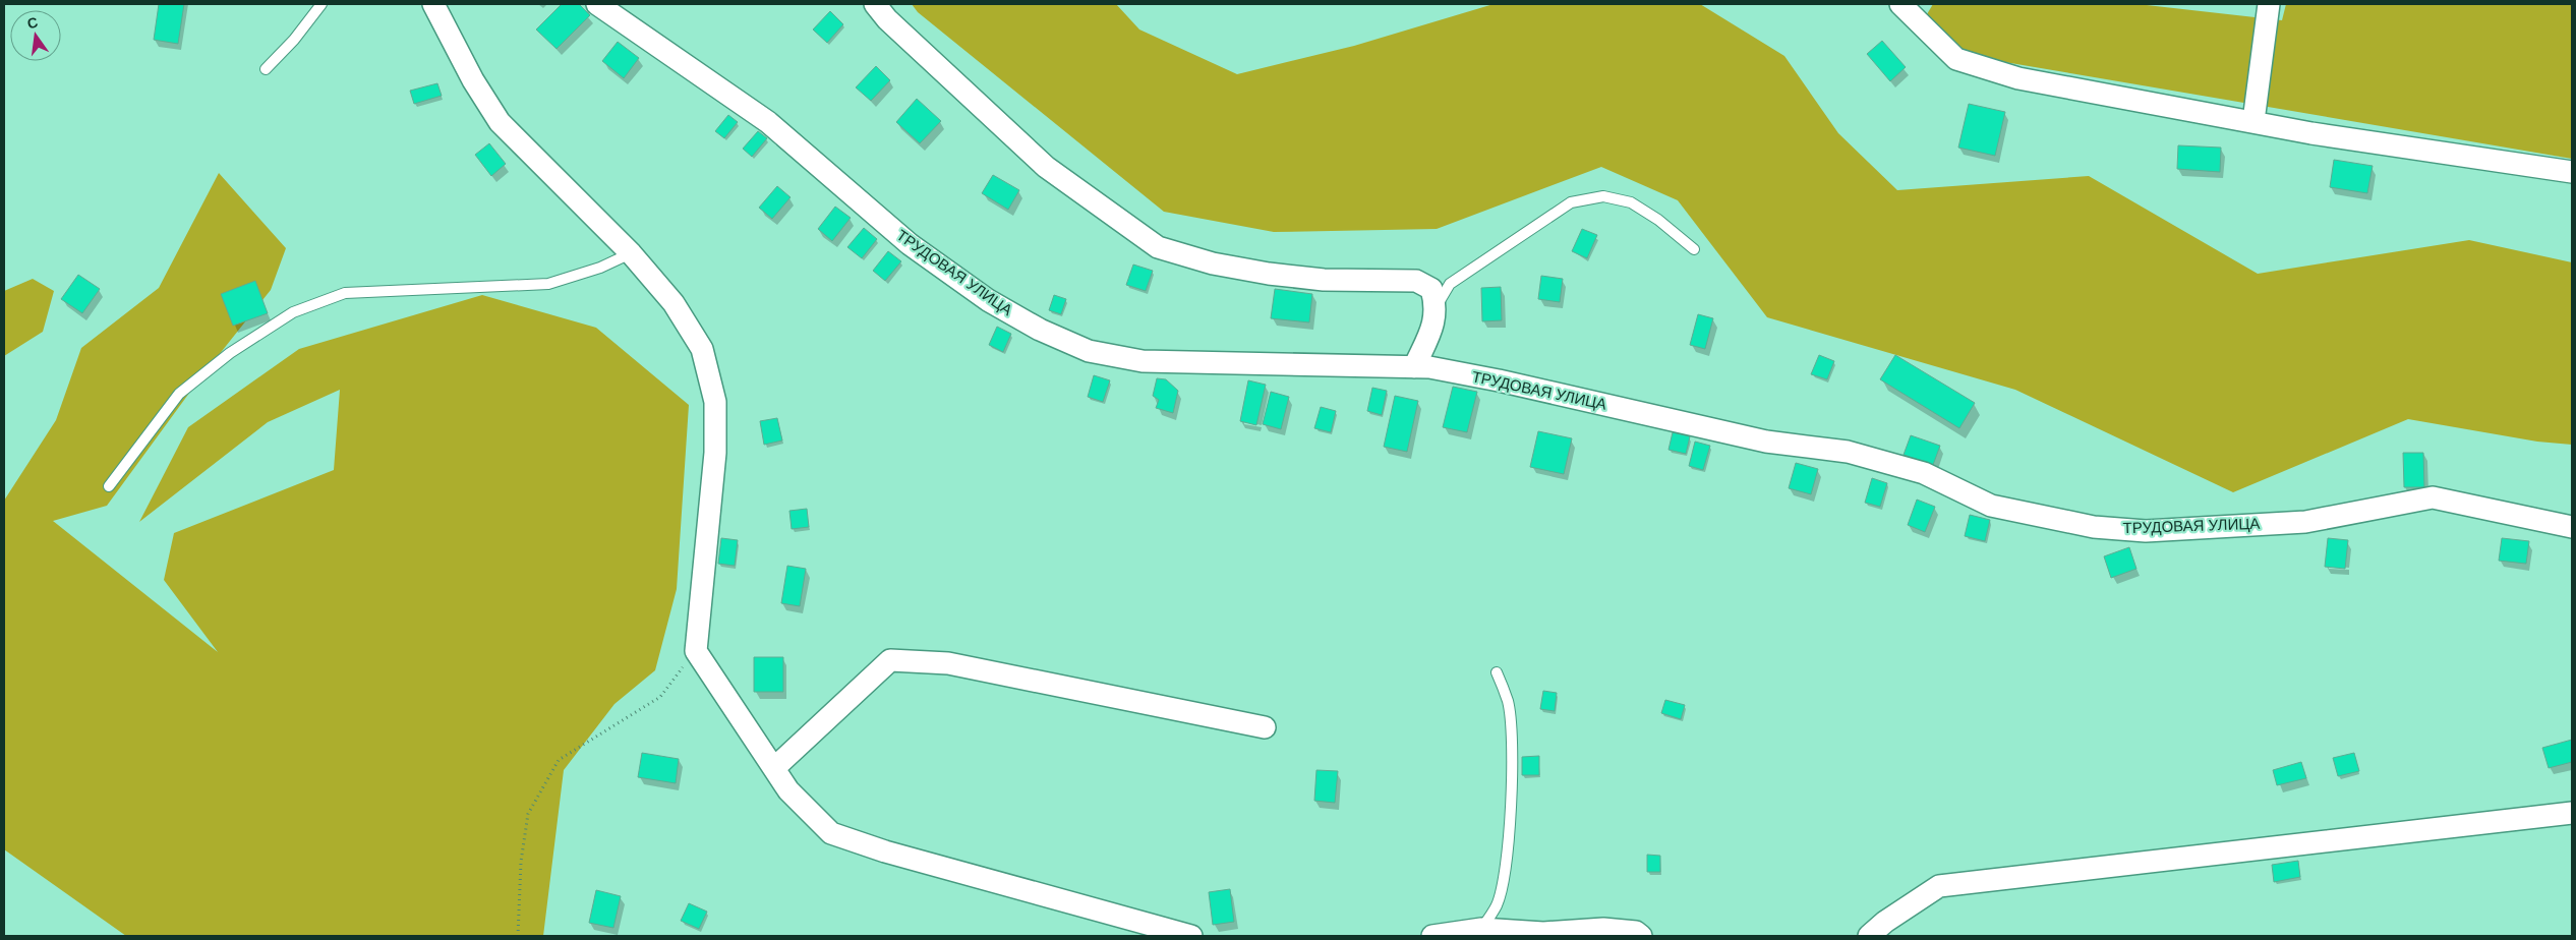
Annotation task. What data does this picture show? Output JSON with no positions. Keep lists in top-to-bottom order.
{
  "streets": {
    "street": ["ТРУДОВАЯ УЛИЦА"]
  },
  "north": "top"
}
